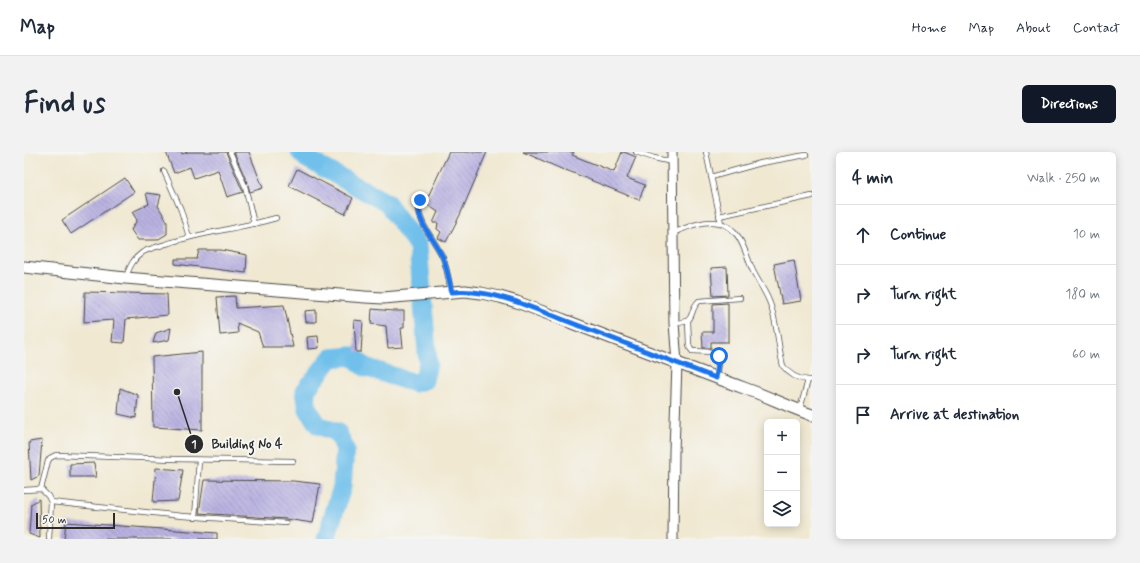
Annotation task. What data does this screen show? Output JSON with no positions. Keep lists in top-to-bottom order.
{
  "places": ["Building No 4"],
  "scale_bar": "50 m",
  "page": {
    "header": "Map",
    "nav": [
      "Home",
      "Map",
      "About",
      "Contact"
    ],
    "buttons": "Directions",
    "title": "Find us",
    "heading": ["4 min", "Walk · 250 m"],
    "list": [
      ["Continue", "10 m"],
      ["Turn right", "180 m"],
      ["Turn right", "60 m"],
      "Arrive at destination"
    ],
    "map_buttons": ["+", "−"],
    "scale": "50 m"
  }
}
